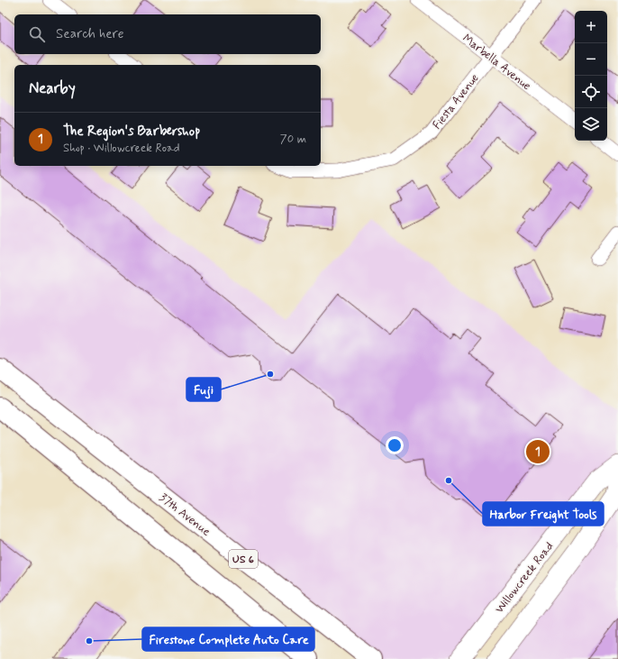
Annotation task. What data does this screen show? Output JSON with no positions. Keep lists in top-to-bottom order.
{
  "streets": {
    "main road": ["37th Avenue", "US 6", "Willowcreek Road"],
    "street": ["Marbella Avenue", "Fiesta Avenue"]
  },
  "crossings": [
    ["Marbella Avenue", "Fiesta Avenue"]
  ],
  "places": ["Fuji", "Harbor Freight Tools", "Firestone Complete Auto Care"],
  "page": {
    "map_buttons": ["+", "−"],
    "search": "Search here",
    "heading": "Nearby",
    "list": [
      {
        "mark": "1",
        "name": "The Region's Barbershop",
        "note": "Shop · Willowcreek Road",
        "value": "70 m"
      }
    ],
    "pins": "1"
  }
}
